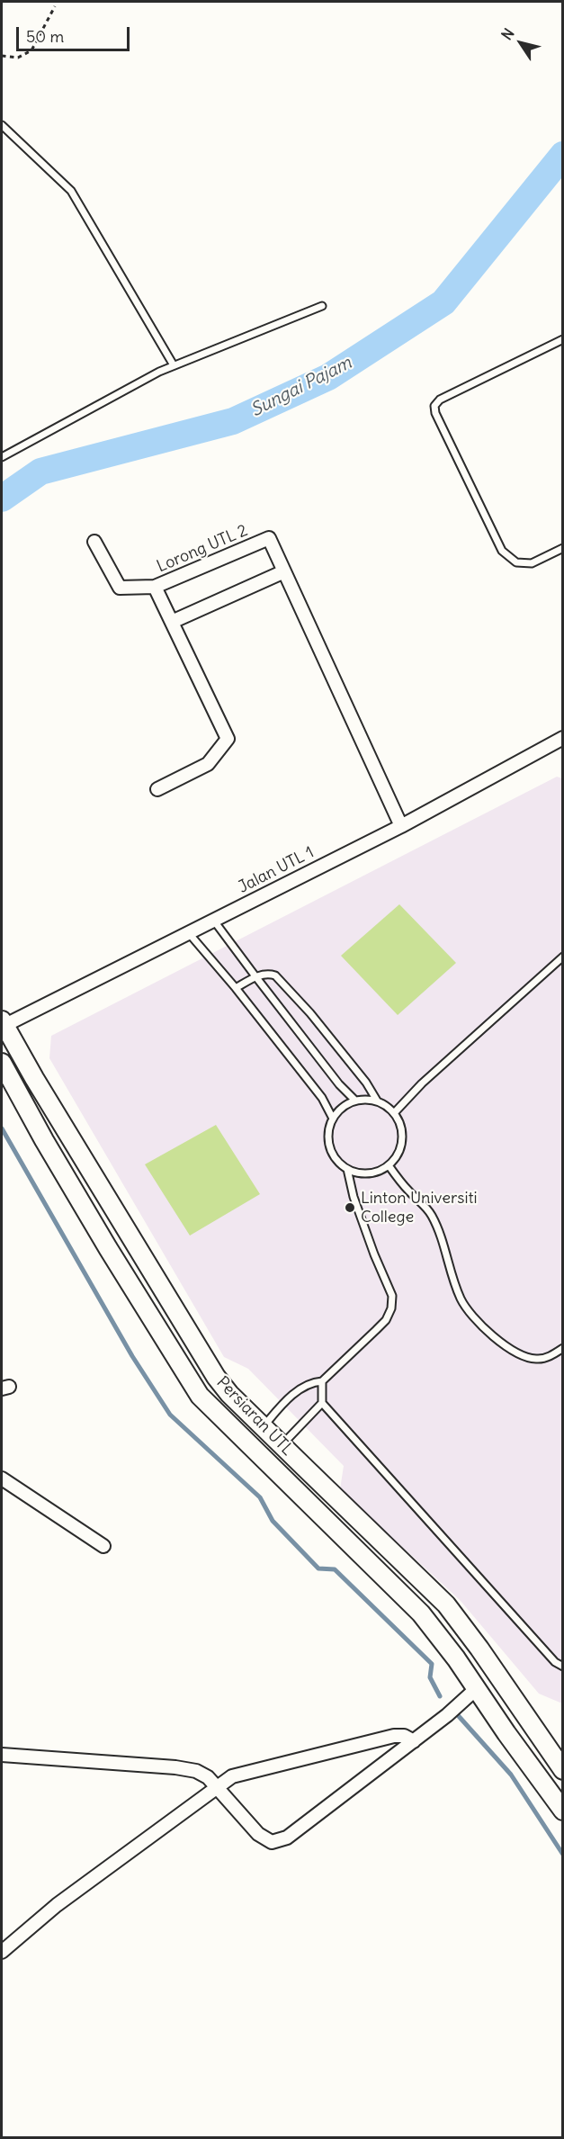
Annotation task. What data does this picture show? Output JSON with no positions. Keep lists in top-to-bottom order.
{
  "streets": {
    "street": ["Lorong UTL 2", "Jalan UTL 1", "Persiaran UTL"]
  },
  "crossings": [
    ["Lorong UTL 2", "Jalan UTL 1"],
    ["Jalan UTL 1", "Persiaran UTL"]
  ],
  "water": ["Sungai Pajam"],
  "places": ["Linton Universiti College"],
  "scale_bar": "50 m",
  "north": "top left"
}
